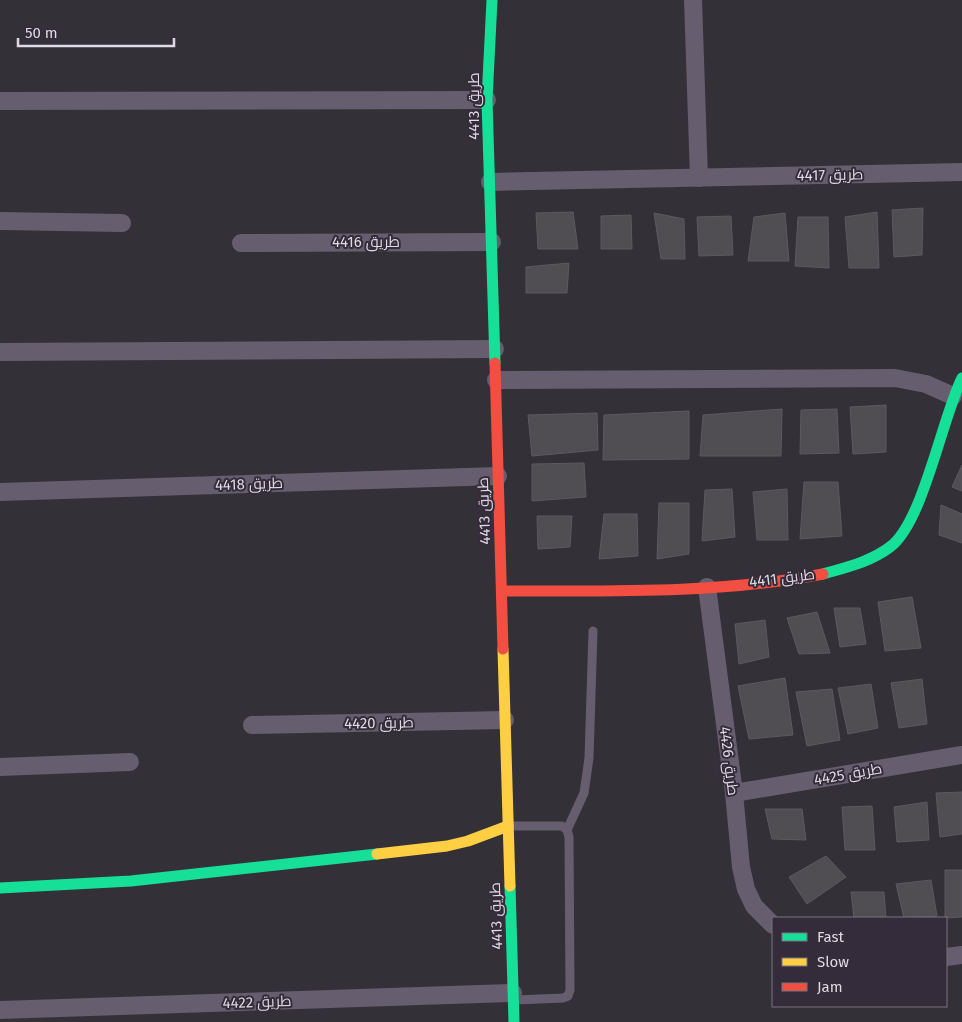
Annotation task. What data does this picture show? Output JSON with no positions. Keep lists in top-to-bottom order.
{
  "streets": {
    "street": [
      "طريق 4413",
      "طريق 4417",
      "طريق 4416",
      "طريق 4418",
      "طريق 4411",
      "طريق 4420",
      "طريق 4426",
      "طريق 4425",
      "طريق 4422"
    ]
  },
  "crossings": [
    ["طريق 4413", "طريق 4417"],
    ["طريق 4413", "طريق 4416"],
    ["طريق 4413", "طريق 4418"],
    ["طريق 4413", "طريق 4411"],
    ["طريق 4413", "طريق 4420"],
    ["طريق 4413", "طريق 4422"],
    ["طريق 4411", "طريق 4426"],
    ["طريق 4426", "طريق 4425"]
  ],
  "legend": ["Fast", "Slow", "Jam"],
  "scale_bar": "50 m"
}
